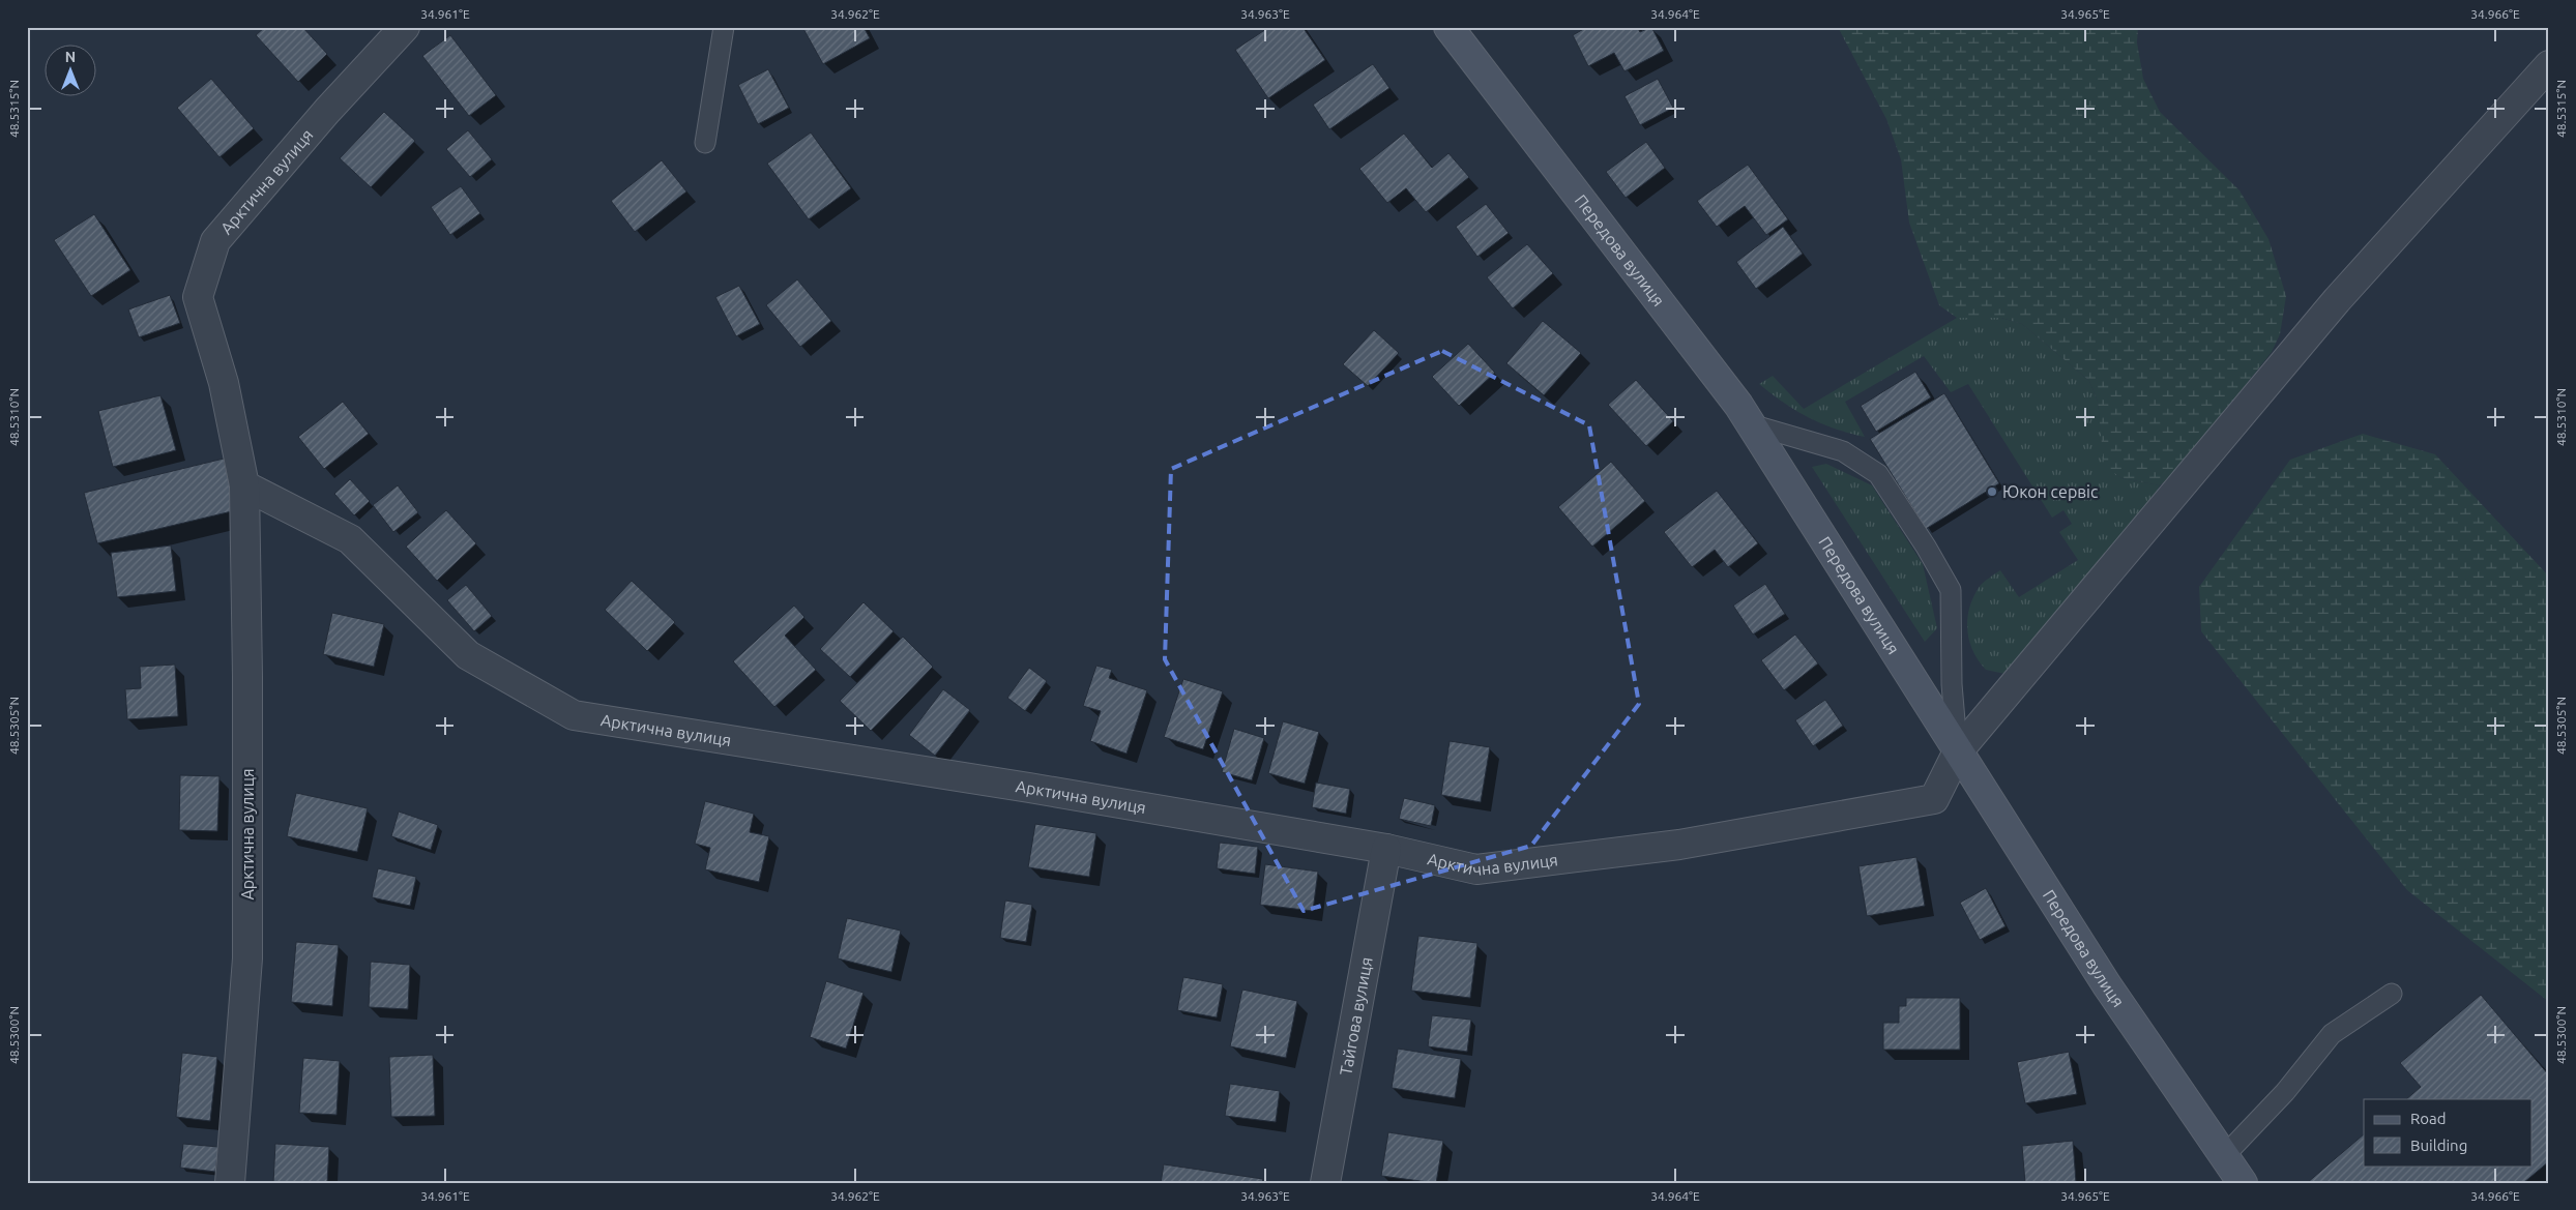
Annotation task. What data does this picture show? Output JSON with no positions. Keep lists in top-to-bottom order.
{
  "streets": {
    "street": ["Арктична вулиця", "Передова вулиця", "Тайгова вулиця"]
  },
  "crossings": [
    ["Арктична вулиця", "Передова вулиця"],
    ["Арктична вулиця", "Тайгова вулиця"]
  ],
  "places": ["Юкон сервіс"],
  "legend": ["Road", "Building"],
  "north": "top",
  "coordinates": [
    "34.961°E",
    "34.962°E",
    "34.963°E",
    "34.964°E",
    "34.965°E",
    "34.966°E",
    "48.5315°N",
    "48.5310°N",
    "48.5305°N",
    "48.5300°N"
  ]
}
